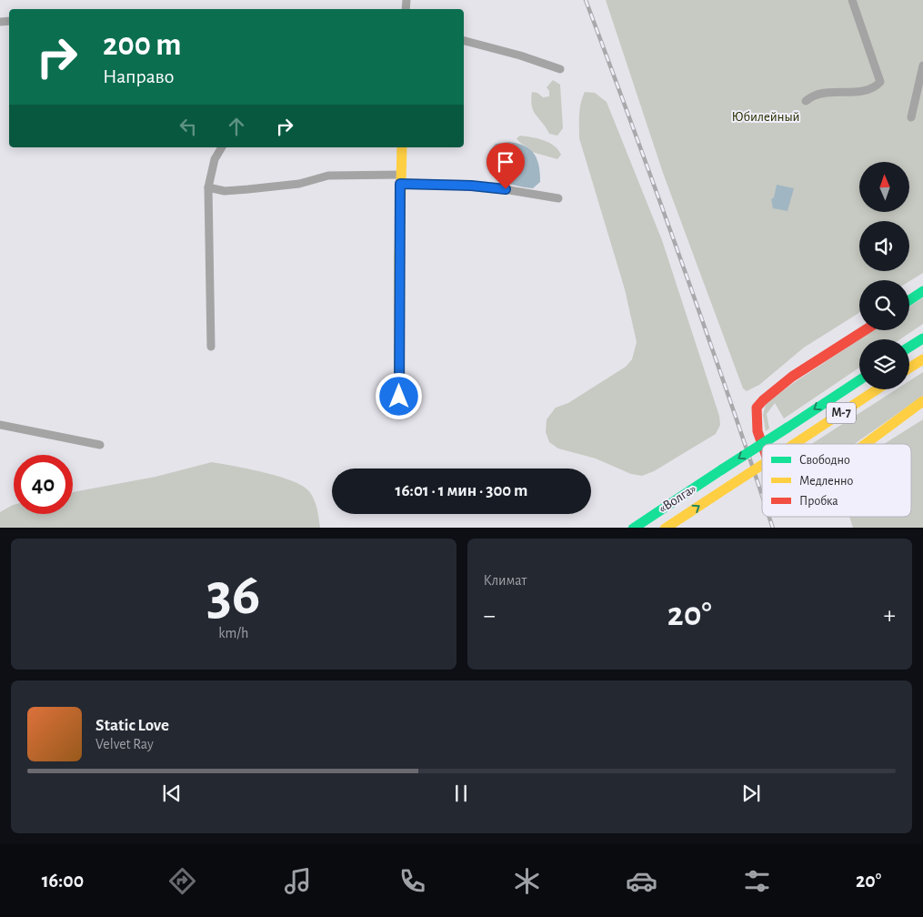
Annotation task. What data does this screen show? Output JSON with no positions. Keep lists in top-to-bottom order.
{
  "streets": {
    "main road": ["М-7", "«Волга»"]
  },
  "parks": ["Юбилейный"],
  "legend": ["Свободно", "Медленно", "Пробка"],
  "north": "top",
  "page": {
    "turn": ["200 m", "Направо"],
    "limit": "40",
    "trip": "16:01 · 1 мин · 300 m",
    "tile": [
      ["36", "km/h"],
      "Климат"
    ],
    "heat": ["−", "20°", "+"],
    "song": ["Static Love", "Velvet Ray"],
    "tabs": ["16:00", "20°"]
  }
}
